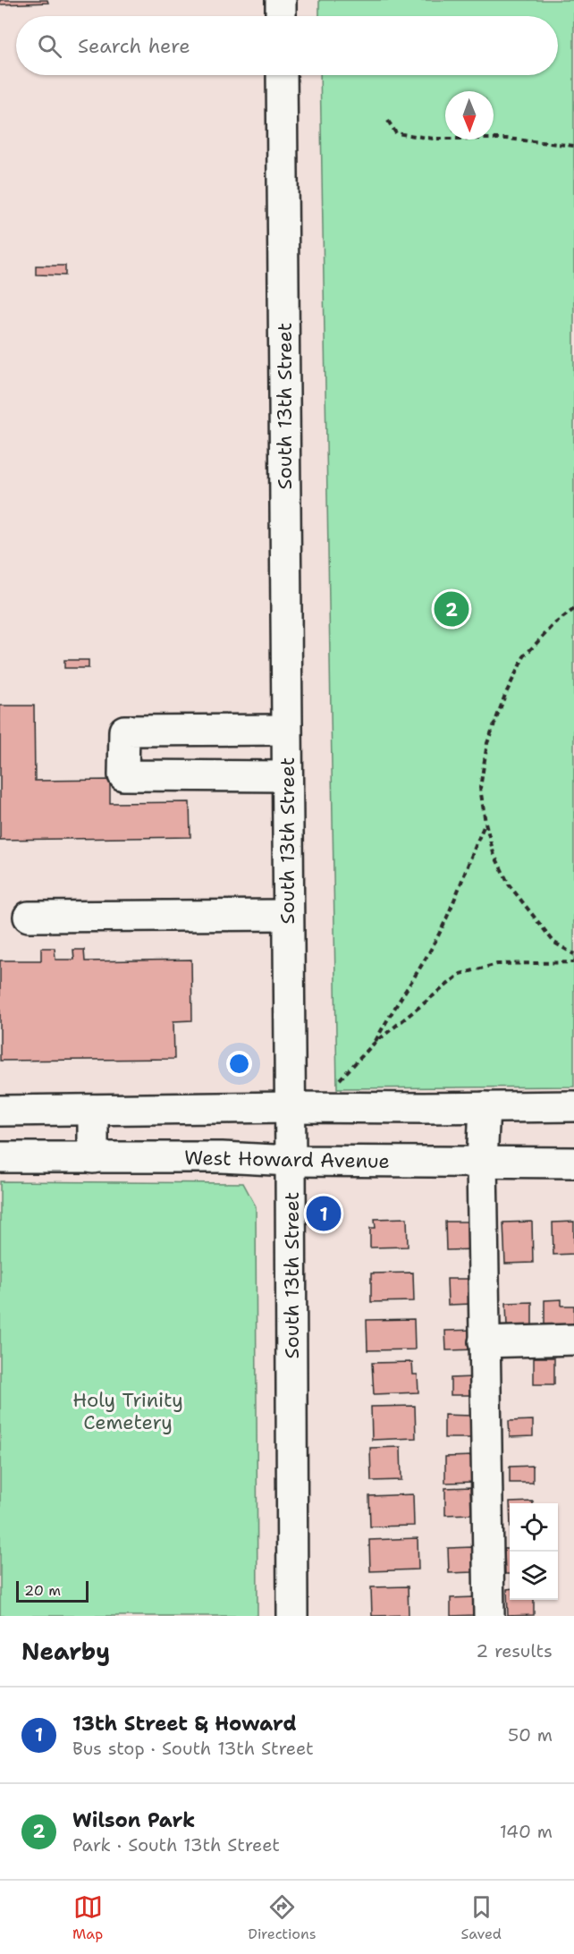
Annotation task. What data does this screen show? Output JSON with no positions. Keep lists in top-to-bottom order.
{
  "streets": {
    "street": ["South 13th Street", "West Howard Avenue"]
  },
  "crossings": [
    ["South 13th Street", "West Howard Avenue"]
  ],
  "parks": ["Holy Trinity Cemetery"],
  "scale_bar": "20 m",
  "north": "bottom",
  "page": {
    "search": "Search here",
    "pins": ["2", "1"],
    "scale": "20 m",
    "heading": ["Nearby", "2 results"],
    "list": [
      {
        "mark": "1",
        "name": "13th Street & Howard",
        "note": "Bus stop · South 13th Street",
        "value": "50 m"
      },
      {
        "mark": "2",
        "name": "Wilson Park",
        "note": "Park · South 13th Street",
        "value": "140 m"
      }
    ],
    "nav": ["Map", "Directions", "Saved"]
  }
}
